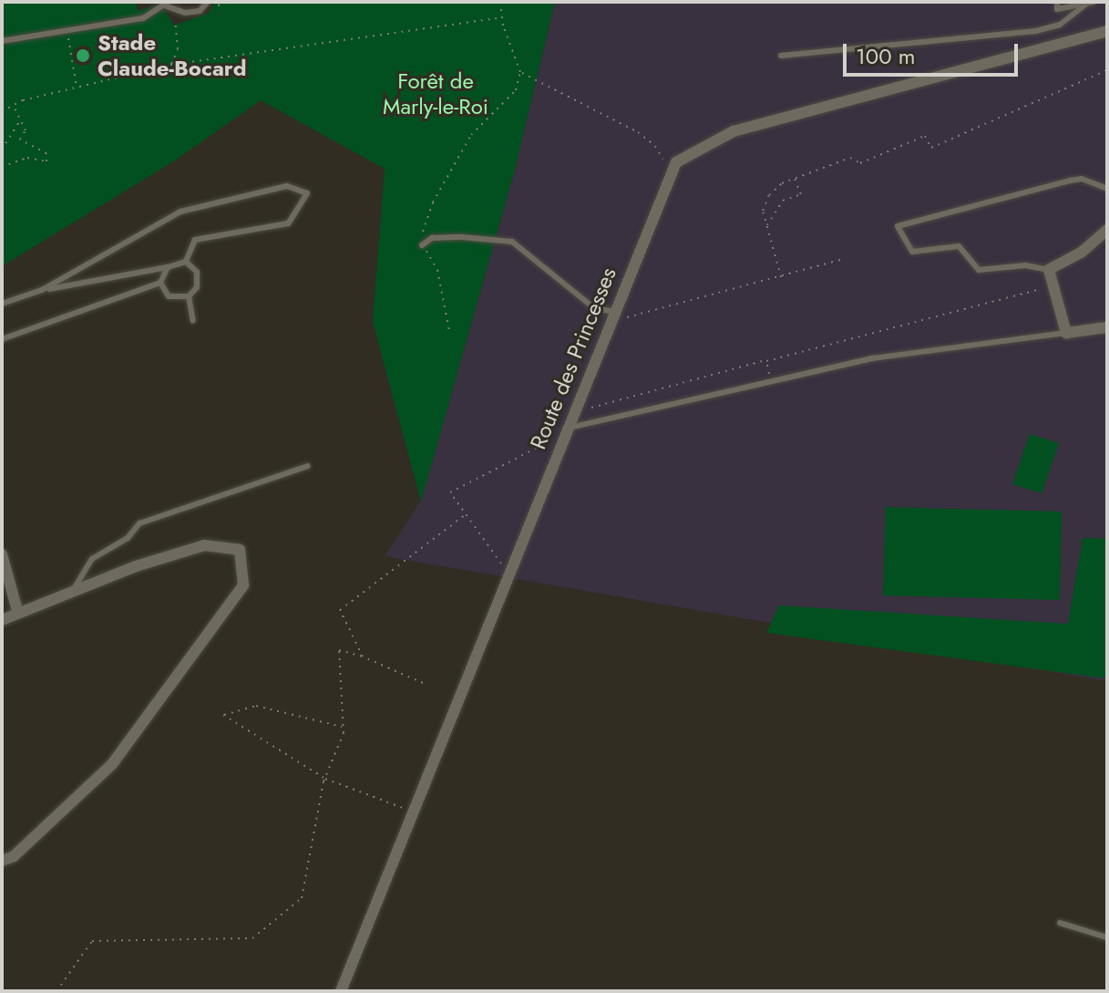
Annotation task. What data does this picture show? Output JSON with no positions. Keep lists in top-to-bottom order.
{
  "streets": {
    "street": ["Route des Princesses"]
  },
  "parks": ["Forêt de Marly-le-Roi"],
  "places": ["Stade Claude-Bocard"],
  "scale_bar": "100 m"
}
